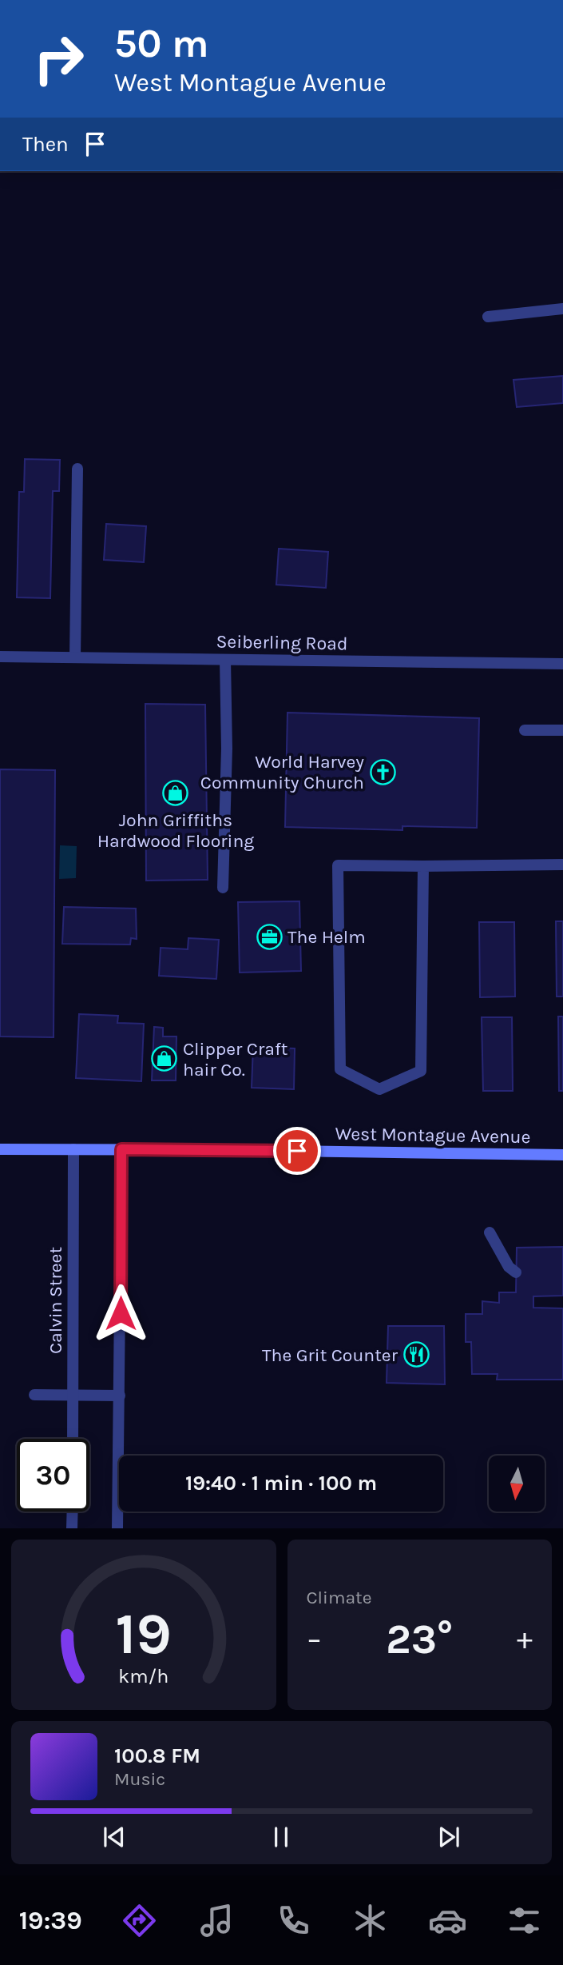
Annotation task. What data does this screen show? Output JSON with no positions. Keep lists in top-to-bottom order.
{
  "streets": {
    "main road": ["West Montague Avenue"],
    "street": ["Seiberling Road", "Calvin Street"]
  },
  "crossings": [
    ["West Montague Avenue", "Calvin Street"]
  ],
  "places": {
    "church": ["World Harvey Community Church"],
    "shop": ["John Griffiths Hardwood Flooring", "Clipper Craft hair Co."],
    "office": ["The Helm"],
    "restaurant": ["The Grit Counter"]
  },
  "north": "bottom",
  "page": {
    "turn": ["50 m", "West Montague Avenue"],
    "then": "Then",
    "limit": "30",
    "trip": "19:40 · 1 min · 100 m",
    "tile": "Climate",
    "heat": ["−", "23°", "+"],
    "song": ["100.8 FM", "Music"],
    "tabs": "19:39",
    "gauge": ["19", "km/h"]
  }
}
